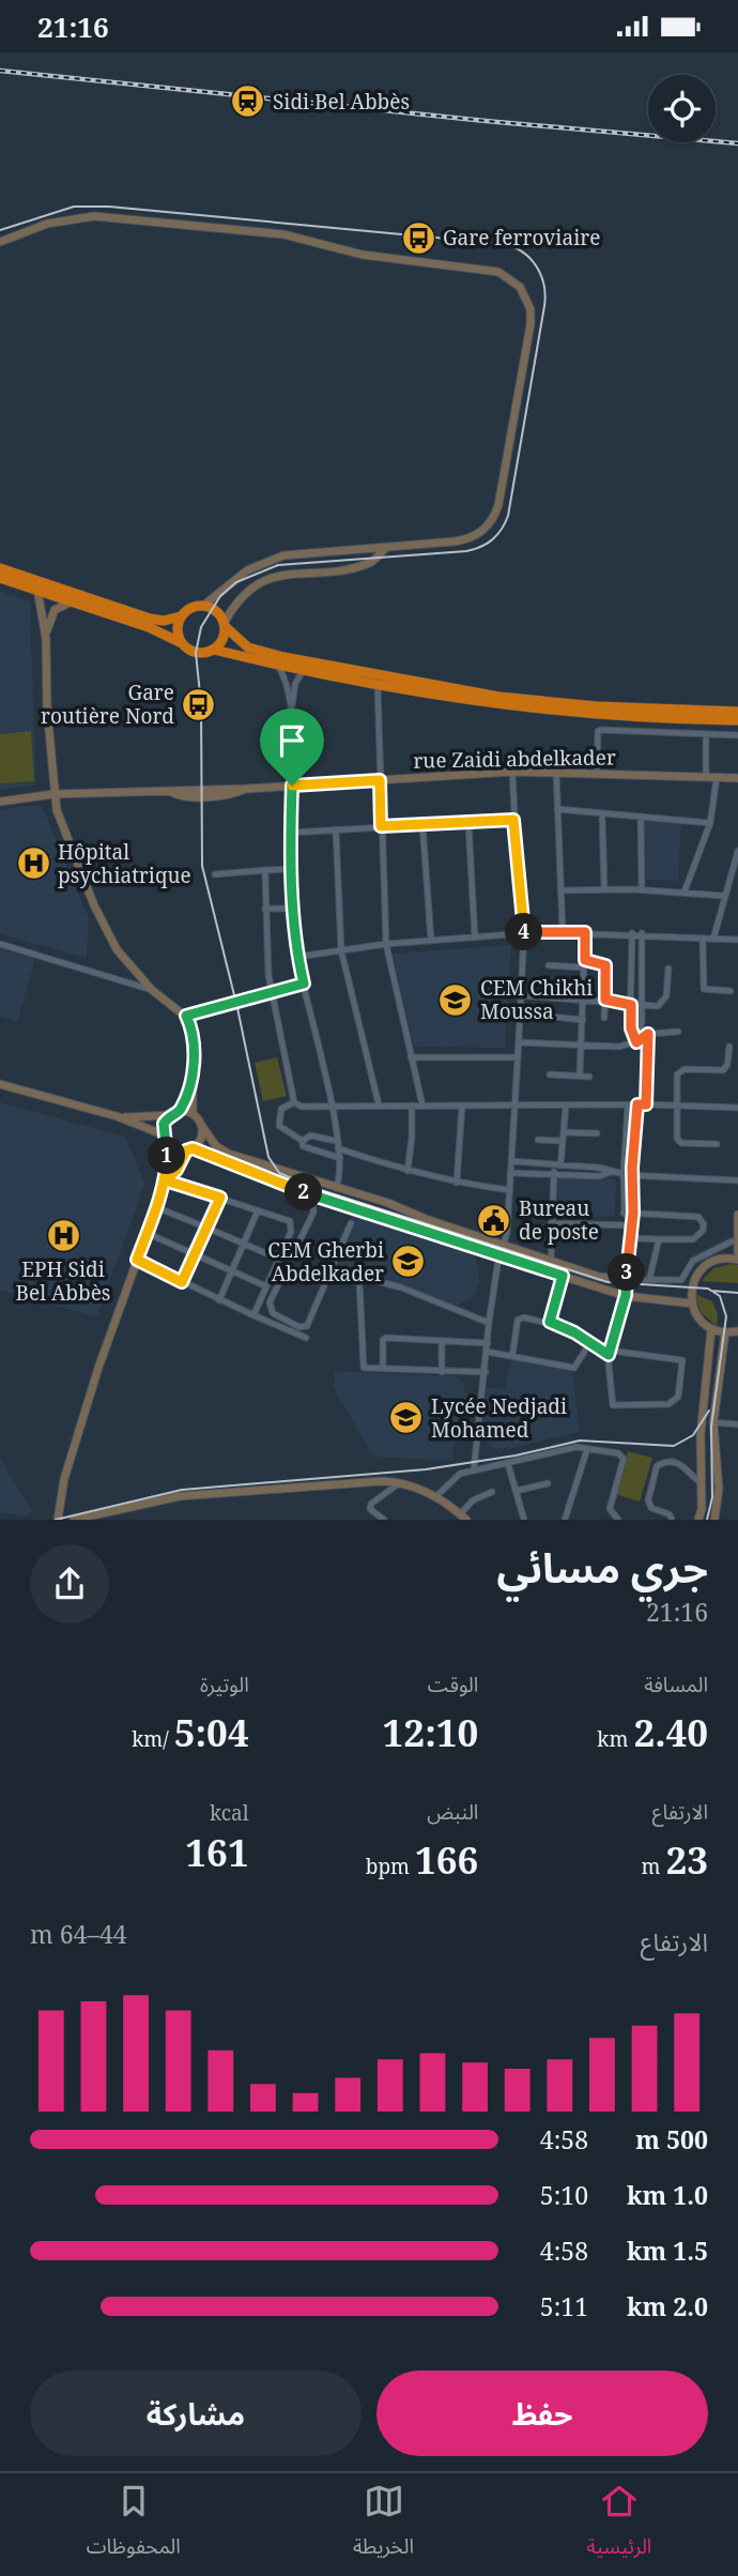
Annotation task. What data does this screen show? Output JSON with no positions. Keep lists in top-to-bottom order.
{
  "streets": {
    "main road": ["rue Zaidi abdelkader"]
  },
  "places": {
    "station": ["Sidi Bel Abbès"],
    "bus stop": ["Gare ferroviaire", "Gare routière Nord"],
    "hospital": ["Hôpital psychiatrique", "EPH Sidi Bel Abbès"],
    "school or university": ["CEM Chikhi Moussa", "CEM Gherbi Abdelkader", "Lycée Nedjadi Mohamed"],
    "public building": ["Bureau de poste"]
  },
  "page": {
    "status": "21:16",
    "pins": [
      "4",
      "1",
      "2",
      "3"
    ],
    "heading": ["جري مسائي", "21:16"],
    "stats": [
      ["المسافة", "2.40 km"],
      ["الوقت", "12:10"],
      ["الوتيرة", "5:04 /km"],
      ["الارتفاع", "23 m"],
      ["النبض", "166 bpm"],
      ["kcal", "161"]
    ],
    "chart": ["الارتفاع", "44–64 m"],
    "list": [
      {
        "name": "500 m",
        "note": "4:58"
      },
      {
        "name": "1.0 km",
        "note": "5:10"
      },
      {
        "name": "1.5 km",
        "note": "4:58"
      },
      {
        "name": "2.0 km",
        "note": "5:11"
      }
    ],
    "buttons": ["حفظ", "مشاركة"],
    "tabs": ["الرئيسية", "الخريطة", "المحفوظات"]
  }
}
